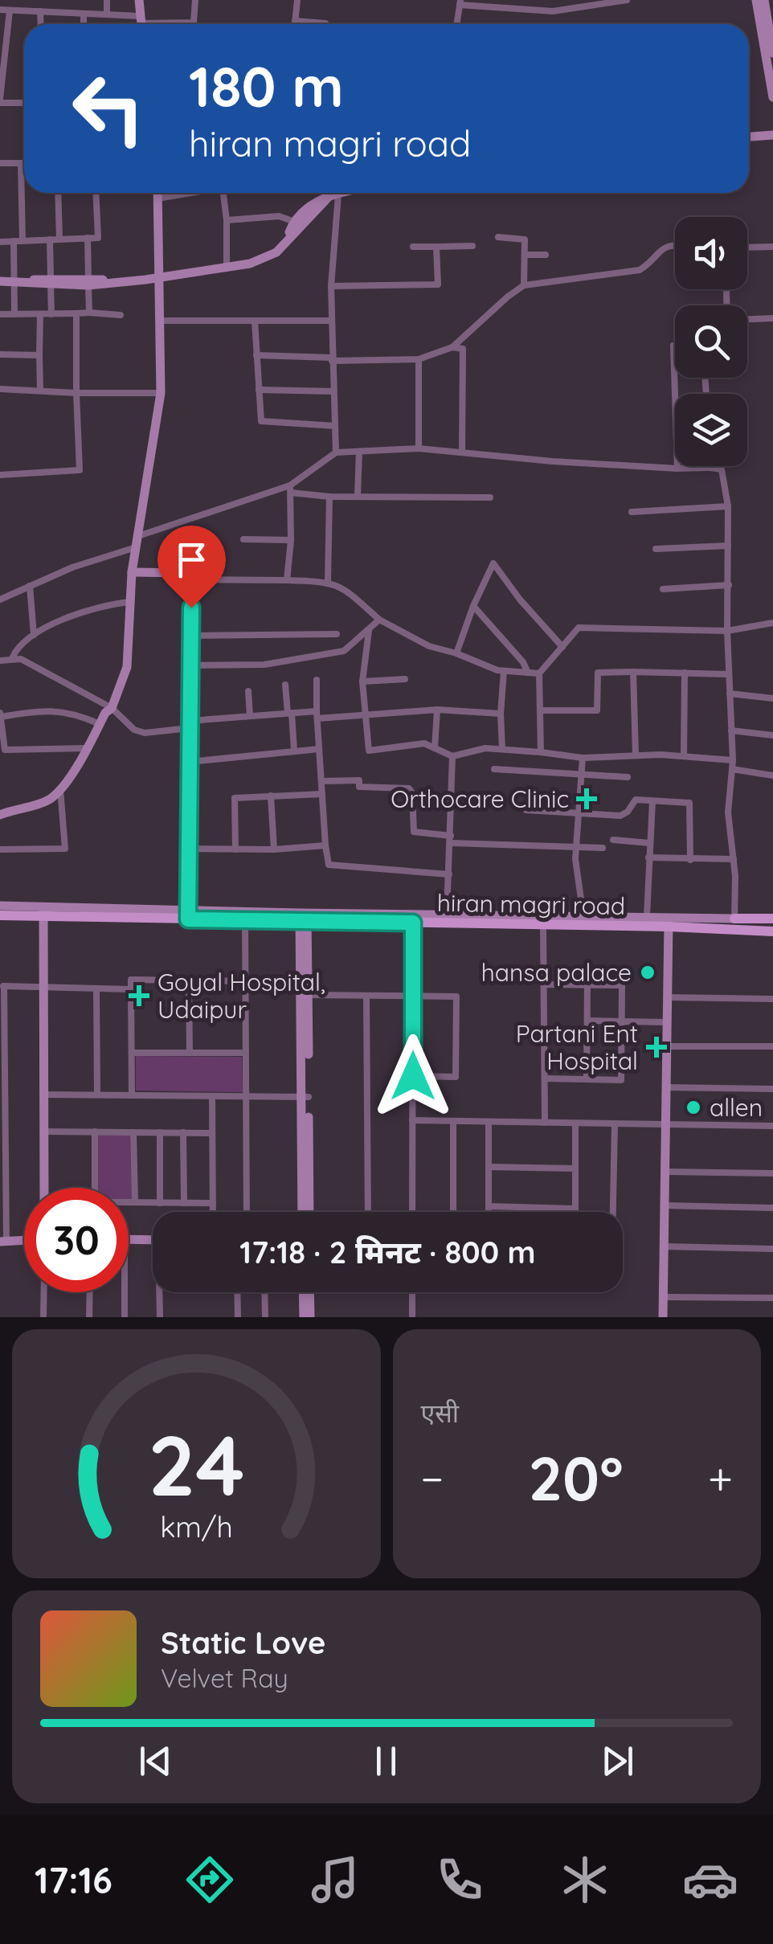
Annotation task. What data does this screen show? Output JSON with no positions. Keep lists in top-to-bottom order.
{
  "streets": {
    "main road": ["hiran magri road"]
  },
  "places": {
    "health": ["Orthocare Clinic", "Goyal Hospital, Udaipur", "Partani Ent Hospital"],
    "other": ["hansa palace", "allen"]
  },
  "page": {
    "turn": ["180 m", "hiran magri road"],
    "limit": "30",
    "trip": "17:18 · 2 मिनट · 800 m",
    "tile": "एसी",
    "heat": ["−", "20°", "+"],
    "song": ["Static Love", "Velvet Ray"],
    "tabs": "17:16",
    "gauge": ["24", "km/h"]
  }
}
